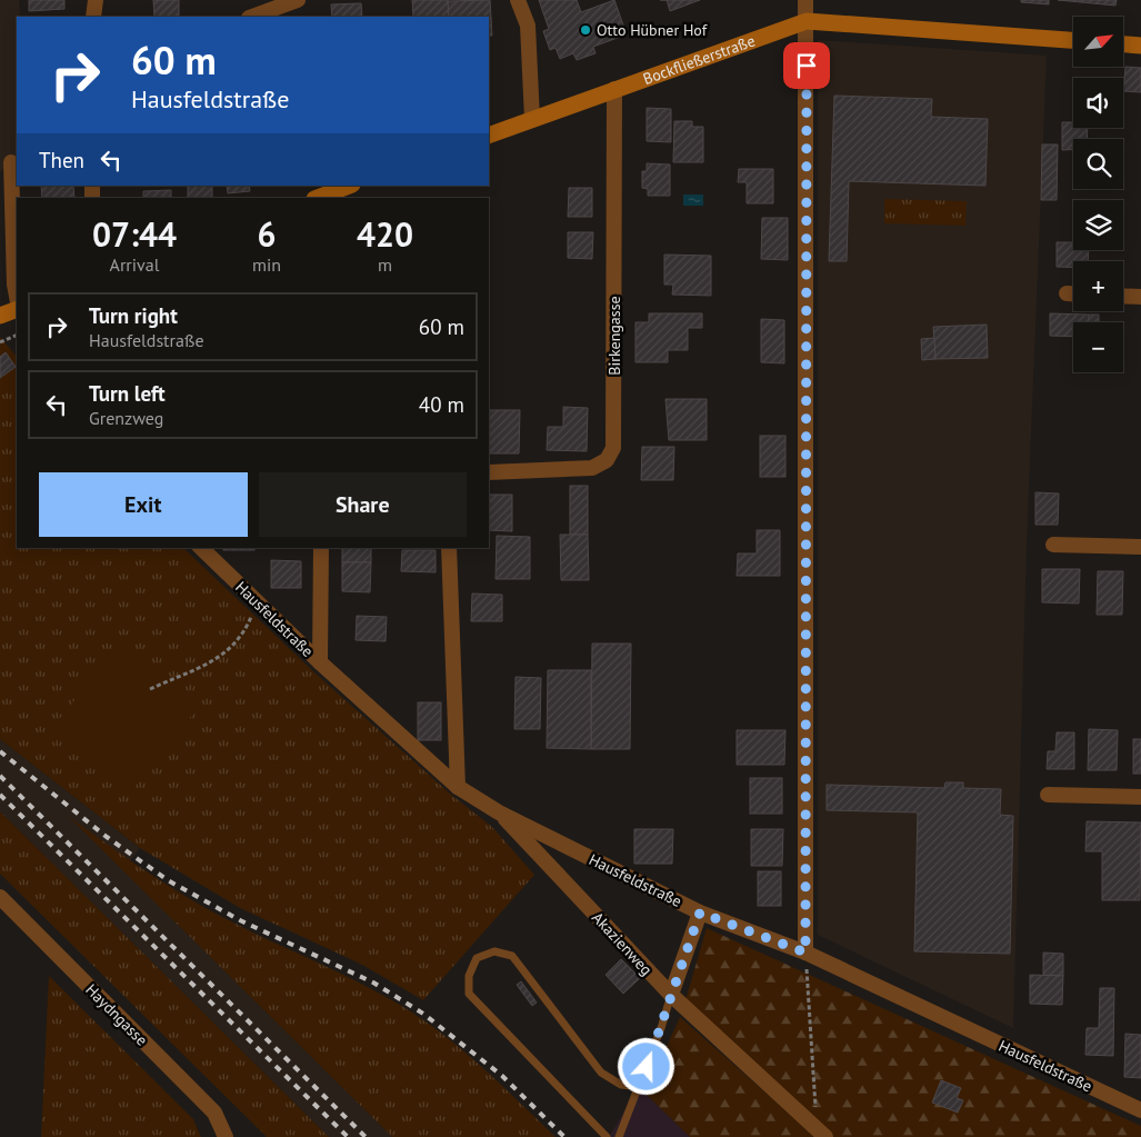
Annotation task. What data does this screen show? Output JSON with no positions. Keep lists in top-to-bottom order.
{
  "streets": {
    "main road": ["Bockfließerstraße"],
    "street": [
      "Birkengasse",
      "Hausfeldstraße",
      "Akazienweg",
      "Haydngasse"
    ]
  },
  "crossings": [
    ["Bockfließerstraße", "Birkengasse"],
    ["Hausfeldstraße", "Akazienweg"]
  ],
  "places": ["Otto Hübner Hof"],
  "north": "top right",
  "page": {
    "map_buttons": ["+", "−"],
    "turn": ["60 m", "Hausfeldstraße"],
    "then": "Then",
    "eta": [
      "07:44",
      "Arrival",
      "6",
      "min",
      "420",
      "m"
    ],
    "list": [
      {
        "name": "Turn right",
        "note": "Hausfeldstraße",
        "value": "60 m"
      },
      {
        "name": "Turn left",
        "note": "Grenzweg",
        "value": "40 m"
      }
    ],
    "buttons": ["Exit", "Share"]
  }
}
